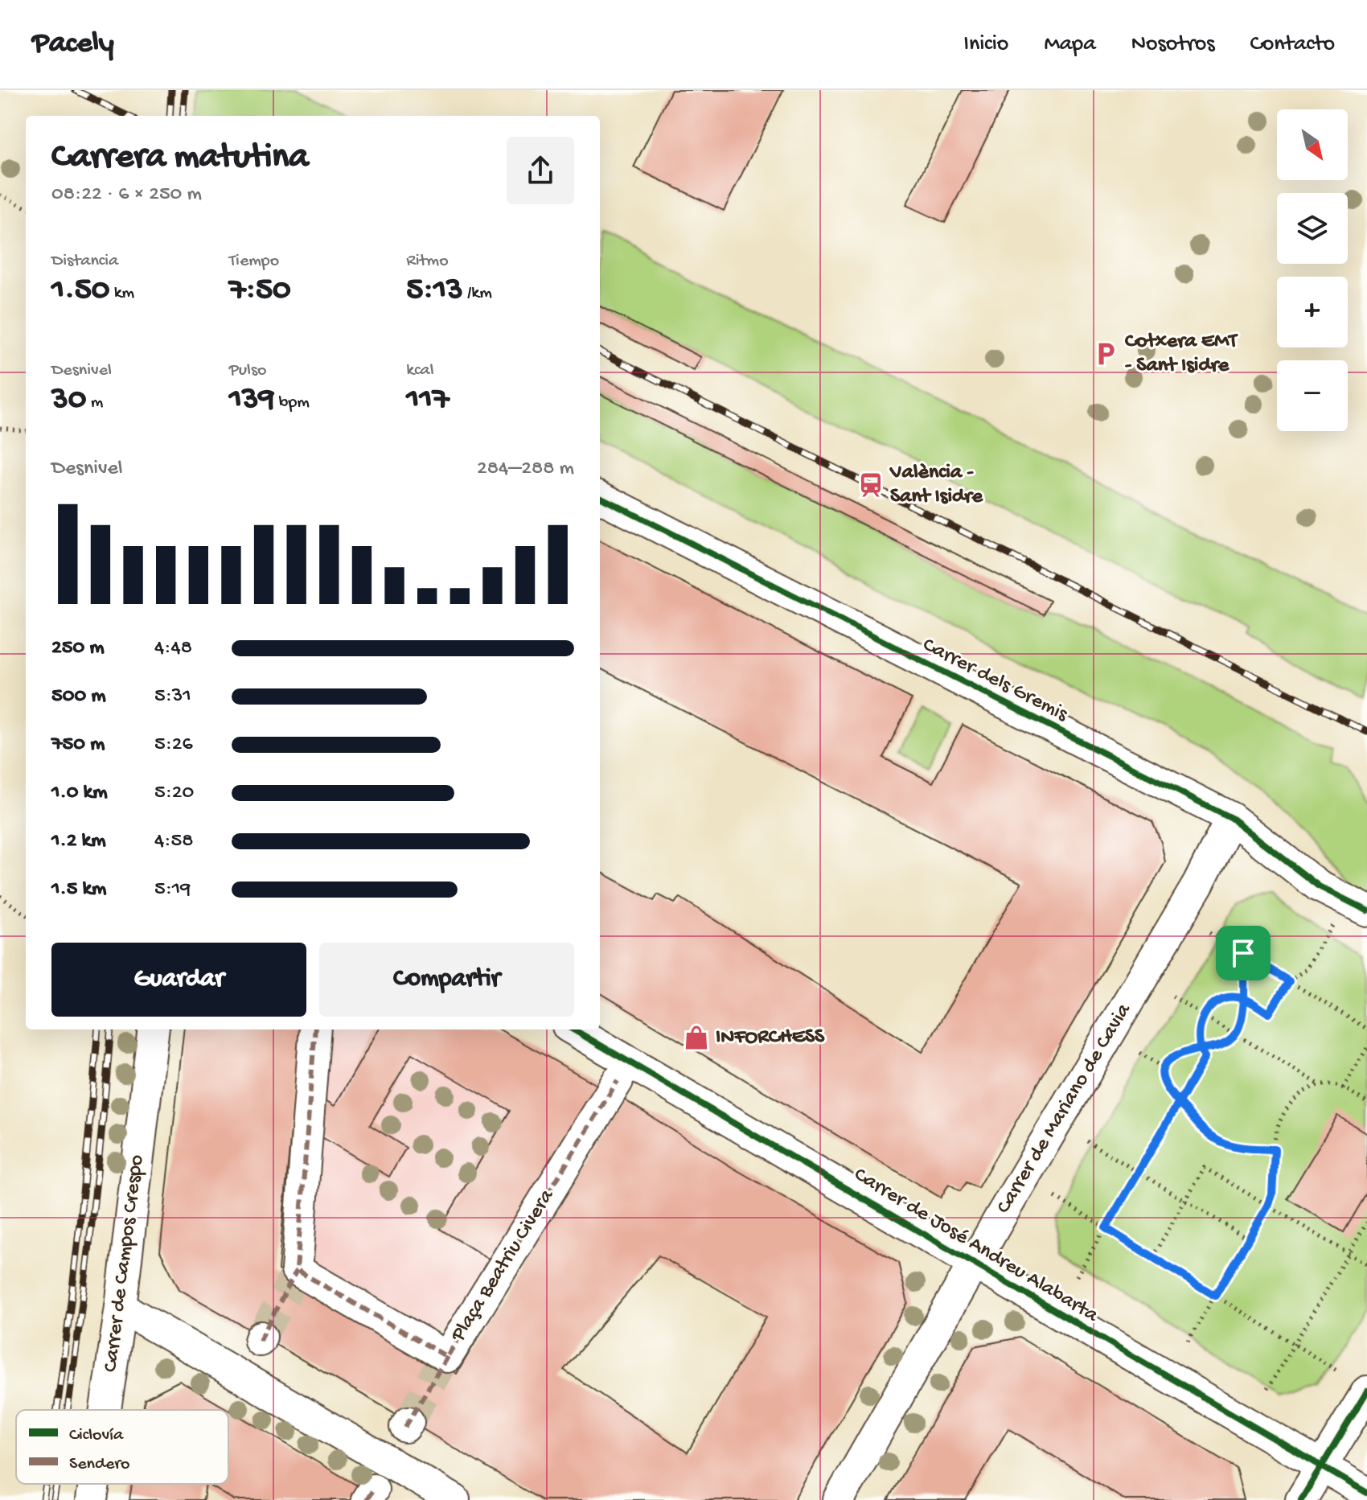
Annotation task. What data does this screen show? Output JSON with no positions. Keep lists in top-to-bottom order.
{
  "streets": {
    "street": [
      "Carrer dels Gremis",
      "Carrer de Mariano de Cavia",
      "Carrer de José Andreu Alabarta",
      "Carrer de Campos Crespo",
      "Plaça Beatriu Civera"
    ]
  },
  "crossings": [
    ["Carrer dels Gremis", "Carrer de Mariano de Cavia"],
    ["Carrer de Mariano de Cavia", "Carrer de José Andreu Alabarta"]
  ],
  "places": {
    "parking": ["Cotxera EMT - Sant Isidre"],
    "station": ["València - Sant Isidre"],
    "shop": ["INFORCHESS"]
  },
  "legend": ["Ciclovía", "Sendero"],
  "north": "bottom right",
  "page": {
    "header": "Pacely",
    "nav": [
      "Inicio",
      "Mapa",
      "Nosotros",
      "Contacto"
    ],
    "map_buttons": ["+", "−"],
    "heading": ["Carrera matutina", "08:22 · 6 × 250 m"],
    "stats": [
      ["Distancia", "1.50 km"],
      ["Tiempo", "7:50"],
      ["Ritmo", "5:13 /km"],
      ["Desnivel", "30 m"],
      ["Pulso", "139 bpm"],
      ["kcal", "117"]
    ],
    "chart": ["Desnivel", "284–288 m"],
    "list": [
      {
        "name": "250 m",
        "note": "4:48"
      },
      {
        "name": "500 m",
        "note": "5:31"
      },
      {
        "name": "750 m",
        "note": "5:26"
      },
      {
        "name": "1.0 km",
        "note": "5:20"
      },
      {
        "name": "1.2 km",
        "note": "4:58"
      },
      {
        "name": "1.5 km",
        "note": "5:19"
      }
    ],
    "buttons": ["Guardar", "Compartir"]
  }
}
